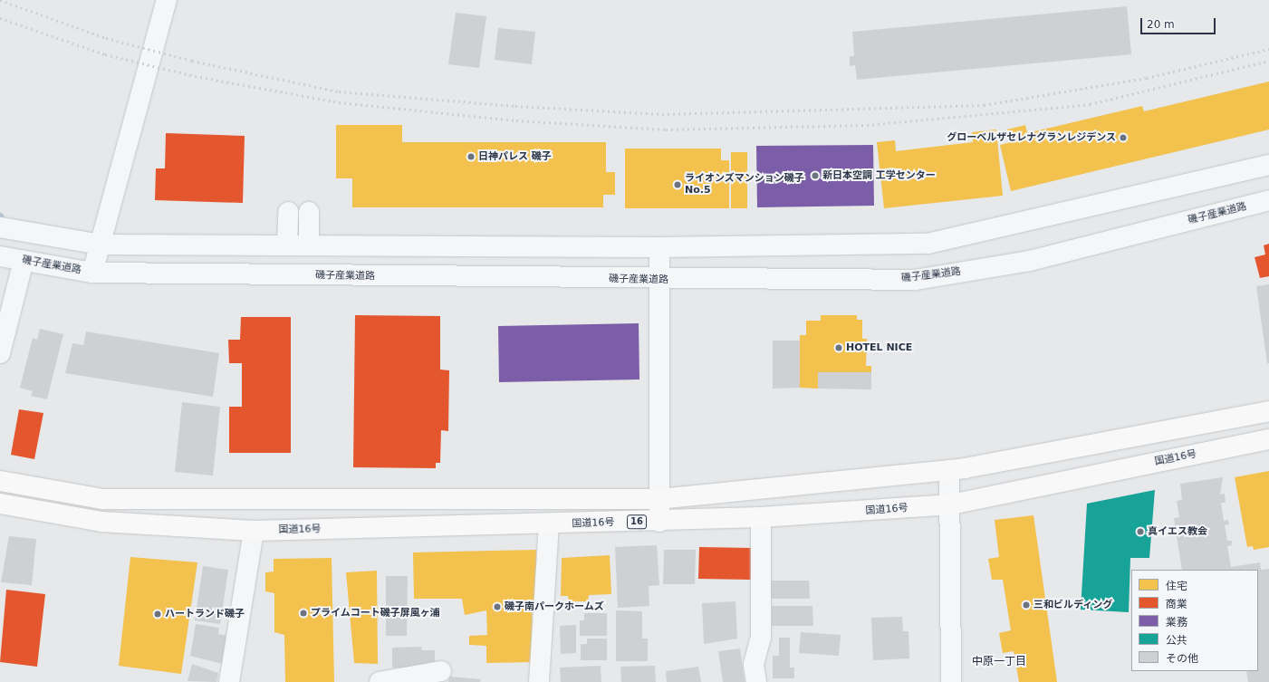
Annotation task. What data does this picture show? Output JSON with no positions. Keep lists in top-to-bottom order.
{
  "streets": {
    "highway": ["国道16号", "16"],
    "street": ["磯子産業道路"]
  },
  "districts": ["中原一丁目"],
  "places": [
    "グローベルザセレナグランレジデンス",
    "日神パレス 磯子",
    "新日本空調 工学センター",
    "ライオンズマンション磯子 No.5",
    "HOTEL NICE",
    "真イエス教会",
    "三和ビルディング",
    "磯子南パークホームズ",
    "プライムコート磯子屏風ヶ浦",
    "ハートランド磯子"
  ],
  "legend": [
    "住宅",
    "商業",
    "業務",
    "公共",
    "その他"
  ],
  "scale_bar": "20 m"
}
